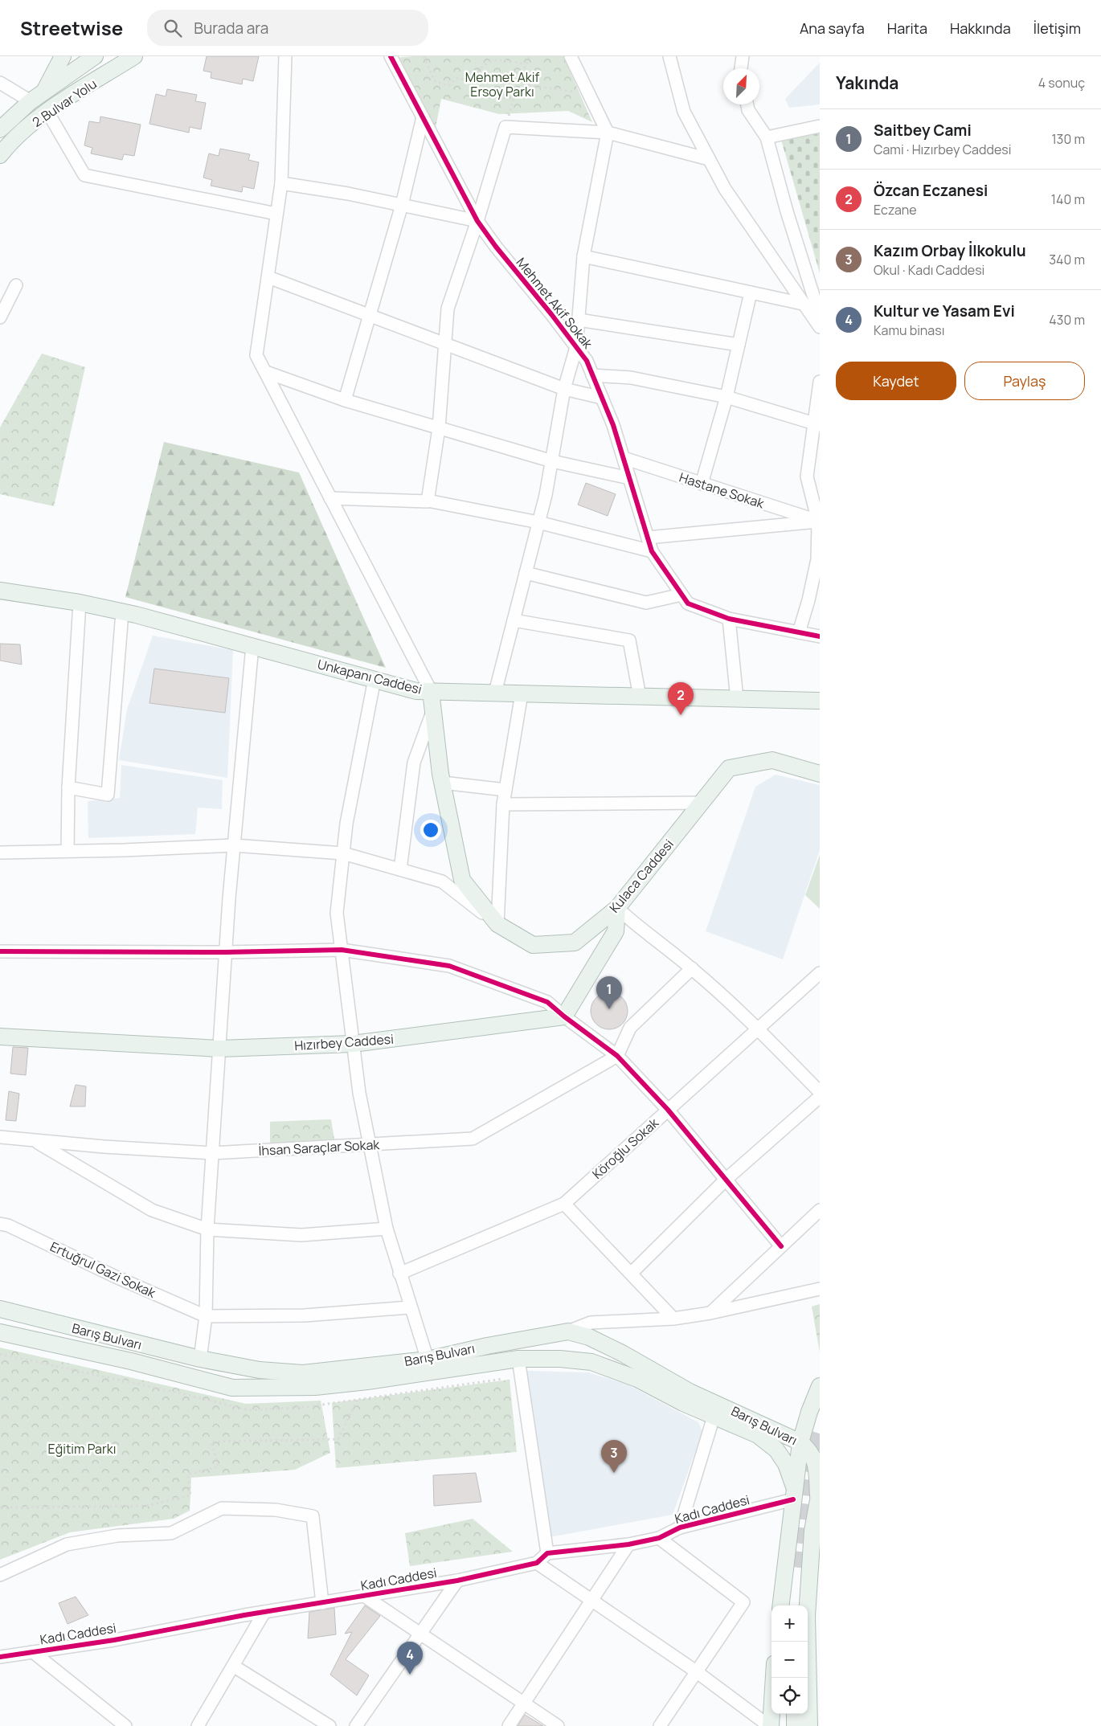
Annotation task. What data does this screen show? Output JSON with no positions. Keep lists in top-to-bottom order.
{
  "streets": {
    "main road": [
      "2.Bulvar Yolu",
      "Unkapanı Caddesi",
      "Kulaca Caddesi",
      "Hızırbey Caddesi",
      "Barış Bulvarı"
    ],
    "street": [
      "Mehmet Akif Sokak",
      "Hastane Sokak",
      "İhsan Saraçlar Sokak",
      "Köroğlu Sokak",
      "Ertuğrul Gazi Sokak",
      "Kadı Caddesi"
    ]
  },
  "crossings": [
    ["Mehmet Akif Sokak", "Hastane Sokak"],
    ["Unkapanı Caddesi", "Kulaca Caddesi"],
    ["Barış Bulvarı", "Kadı Caddesi"]
  ],
  "parks": ["Mehmet Akif Ersoy Parkı", "Eğitim Parkı"],
  "north": "top right",
  "page": {
    "header": "Streetwise",
    "search": "Burada ara",
    "nav": [
      "Ana sayfa",
      "Harita",
      "Hakkında",
      "İletişim"
    ],
    "heading": ["Yakında", "4 sonuç"],
    "list": [
      {
        "mark": "1",
        "name": "Saitbey Cami",
        "note": "Cami · Hızırbey Caddesi",
        "value": "130 m"
      },
      {
        "mark": "2",
        "name": "Özcan Eczanesi",
        "note": "Eczane",
        "value": "140 m"
      },
      {
        "mark": "3",
        "name": "Kazım Orbay İlkokulu",
        "note": "Okul · Kadı Caddesi",
        "value": "340 m"
      },
      {
        "mark": "4",
        "name": "Kultur ve Yasam Evi",
        "note": "Kamu binası",
        "value": "430 m"
      }
    ],
    "buttons": ["Kaydet", "Paylaş"],
    "pins": [
      "2",
      "1",
      "3",
      "4"
    ],
    "map_buttons": ["+", "−"]
  }
}
